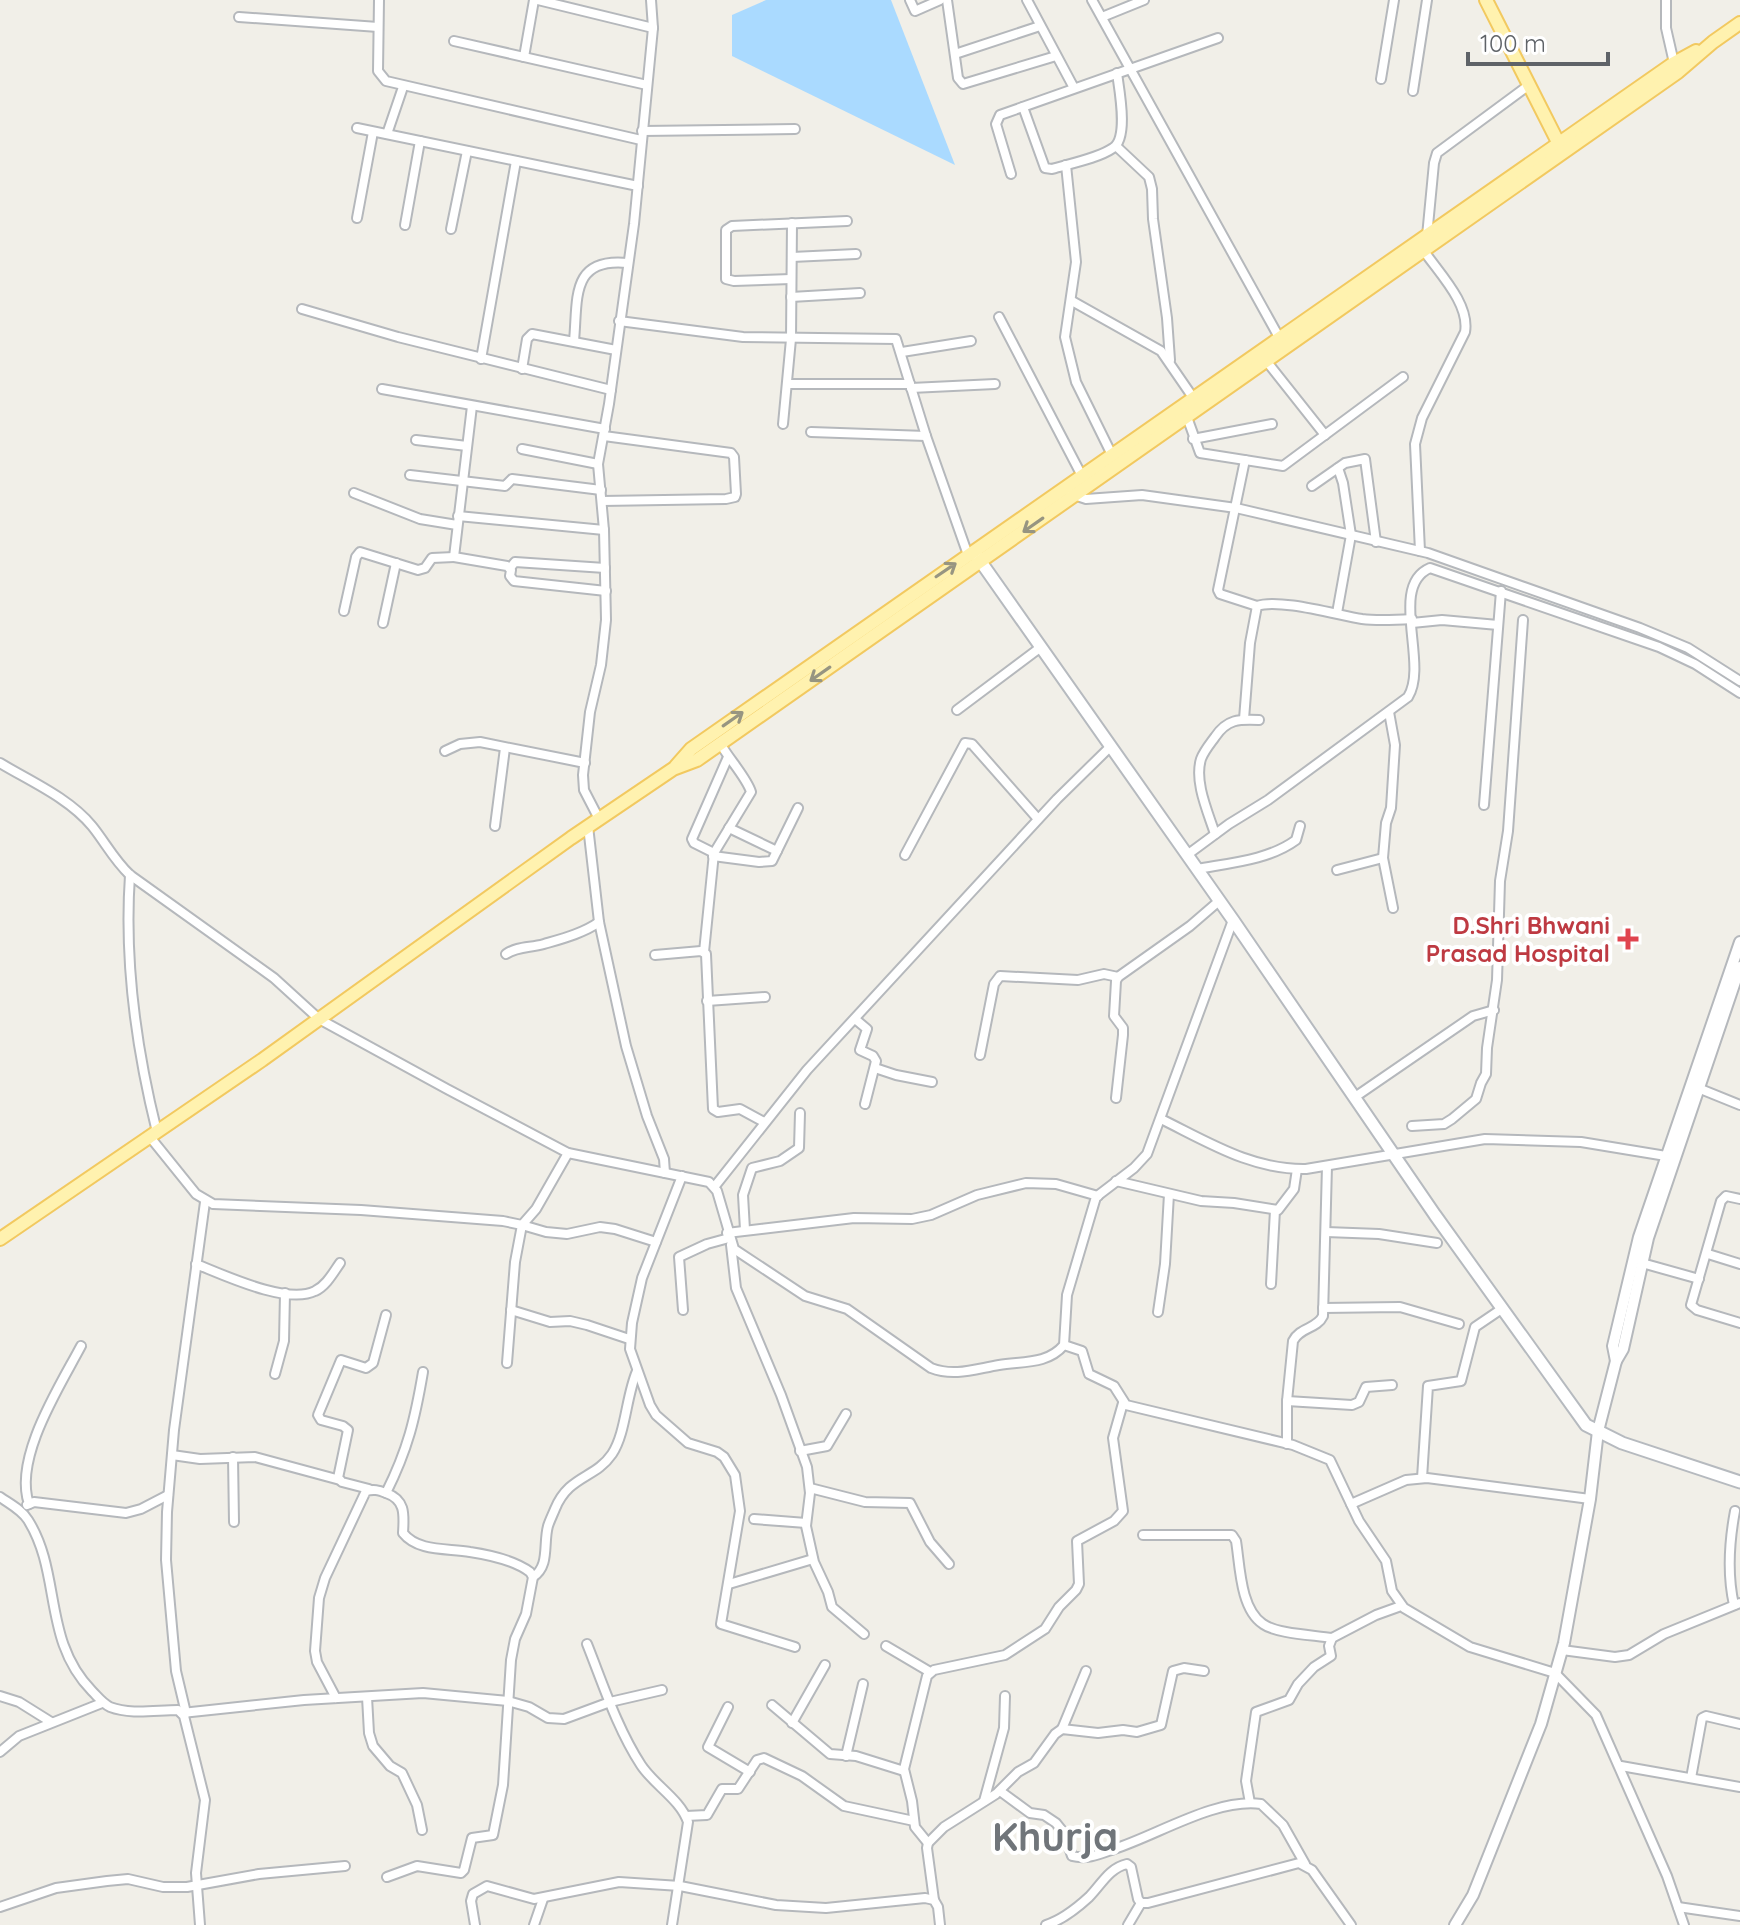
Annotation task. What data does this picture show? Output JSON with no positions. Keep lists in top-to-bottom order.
{
  "districts": ["Khurja"],
  "places": {
    "health": ["D.Shri Bhwani Prasad Hospital"]
  },
  "scale_bar": "100 m"
}
